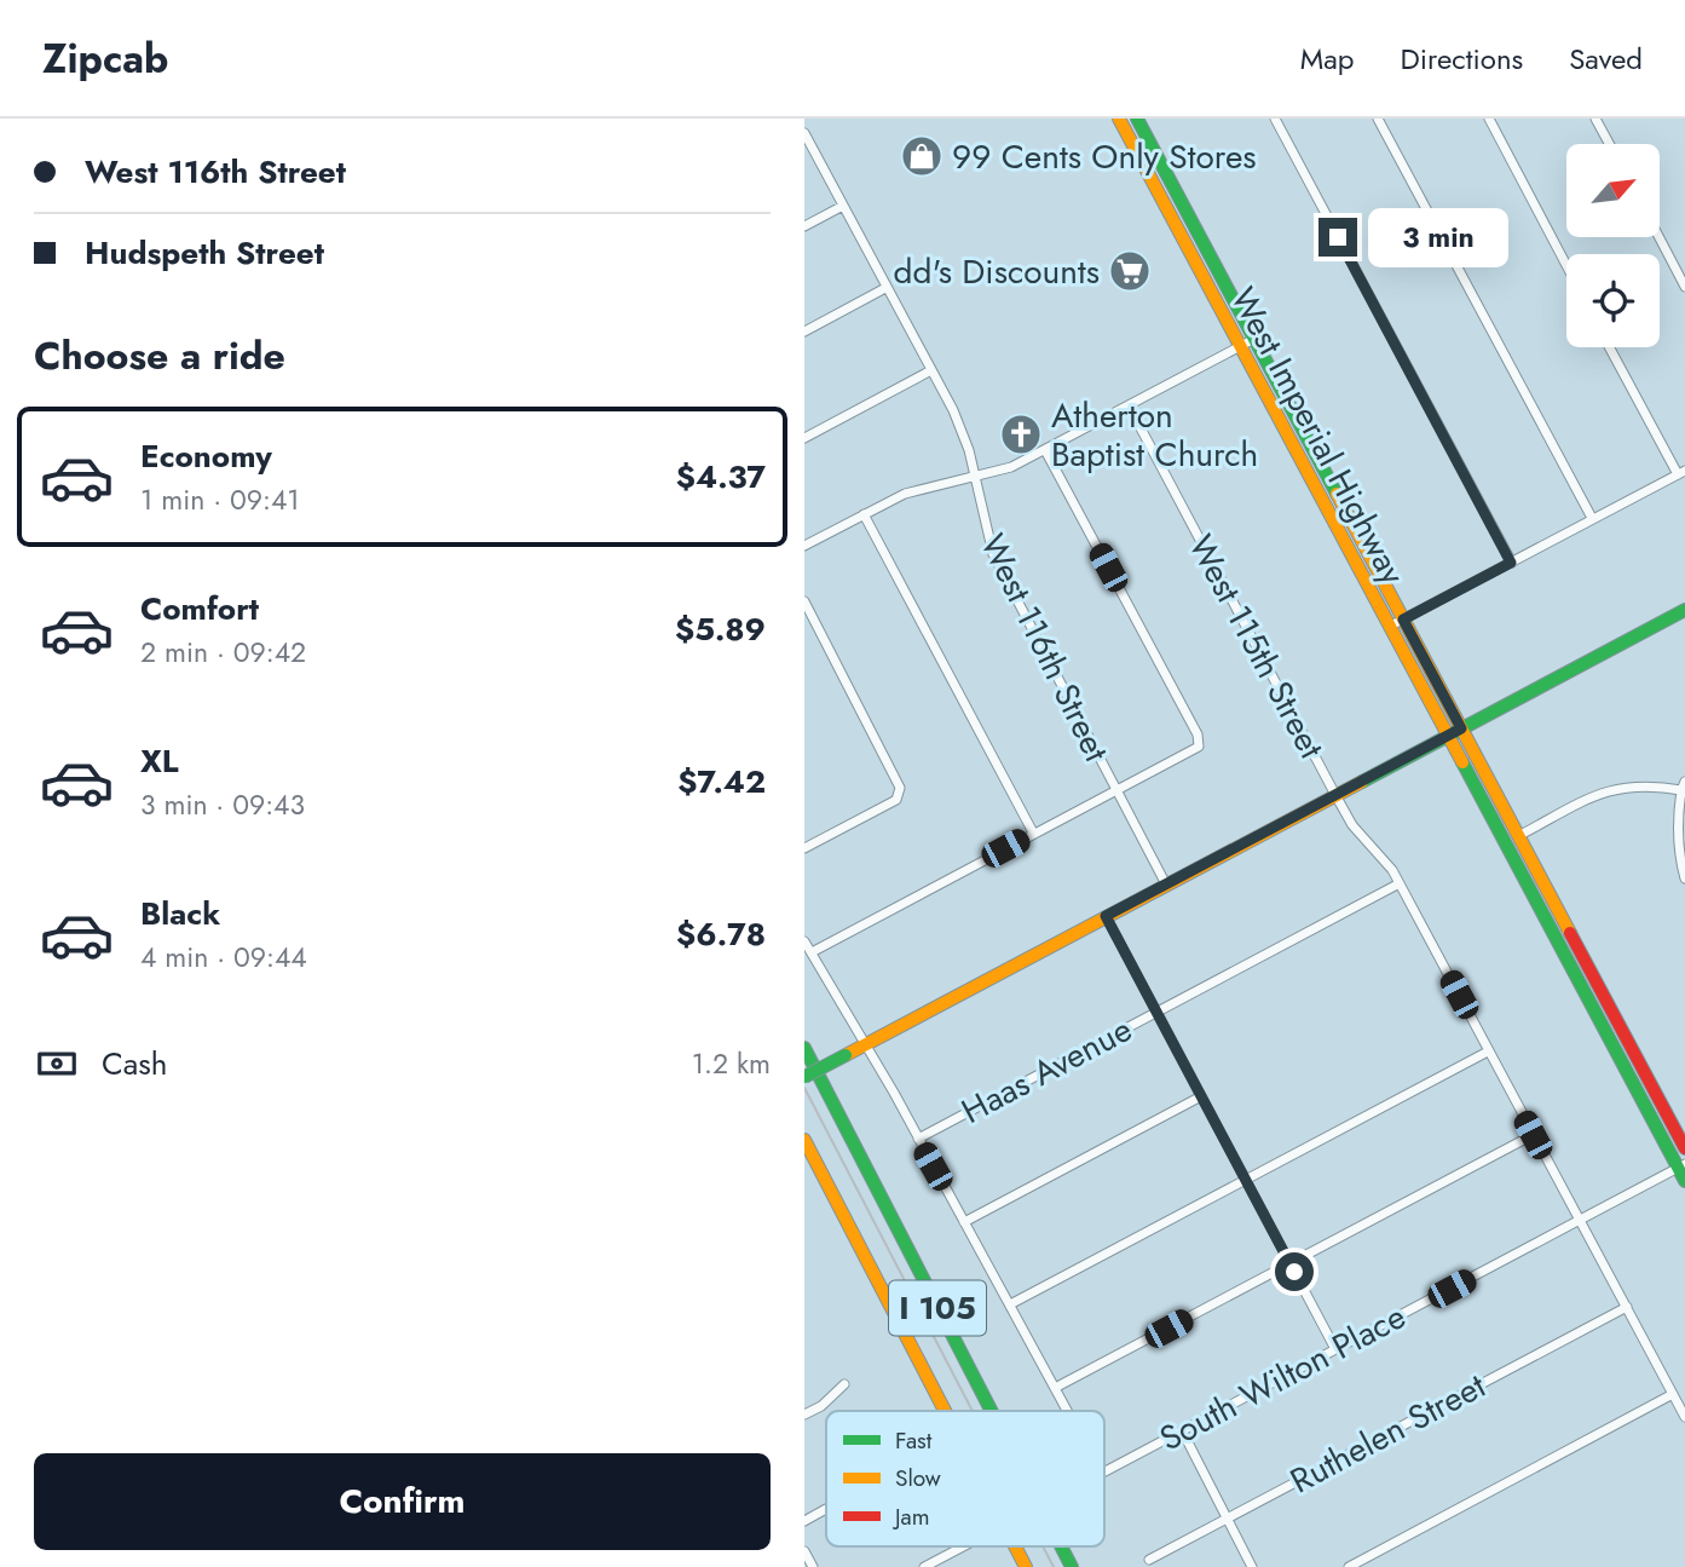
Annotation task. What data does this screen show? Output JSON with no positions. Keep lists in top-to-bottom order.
{
  "streets": {
    "main road": ["West Imperial Highway", "I 105"],
    "street": [
      "West 115th Street",
      "West 116th Street",
      "Haas Avenue",
      "South Wilton Place",
      "Ruthelen Street"
    ]
  },
  "crossings": [
    ["West Imperial Highway", "South Wilton Place"],
    ["West 115th Street", "Haas Avenue"],
    ["West 115th Street", "South Wilton Place"],
    ["West 115th Street", "Ruthelen Street"]
  ],
  "places": {
    "shop": ["99 Cents Only Stores"],
    "supermarket": ["dd's Discounts"],
    "church": ["Atherton Baptist Church"]
  },
  "legend": ["Fast", "Slow", "Jam"],
  "north": "top right",
  "page": {
    "header": "Zipcab",
    "nav": ["Map", "Directions", "Saved"],
    "banner": ["West 116th Street", "Hudspeth Street"],
    "bubble": "3 min",
    "heading": "Choose a ride",
    "list": [
      {
        "name": "Economy",
        "note": "1 min · 09:41",
        "value": "$4.37"
      },
      {
        "name": "Comfort",
        "note": "2 min · 09:42",
        "value": "$5.89"
      },
      {
        "name": "XL",
        "note": "3 min · 09:43",
        "value": "$7.42"
      },
      {
        "name": "Black",
        "note": "4 min · 09:44",
        "value": "$6.78"
      }
    ],
    "pay": ["Cash", "1.2 km"],
    "buttons": "Confirm"
  }
}
